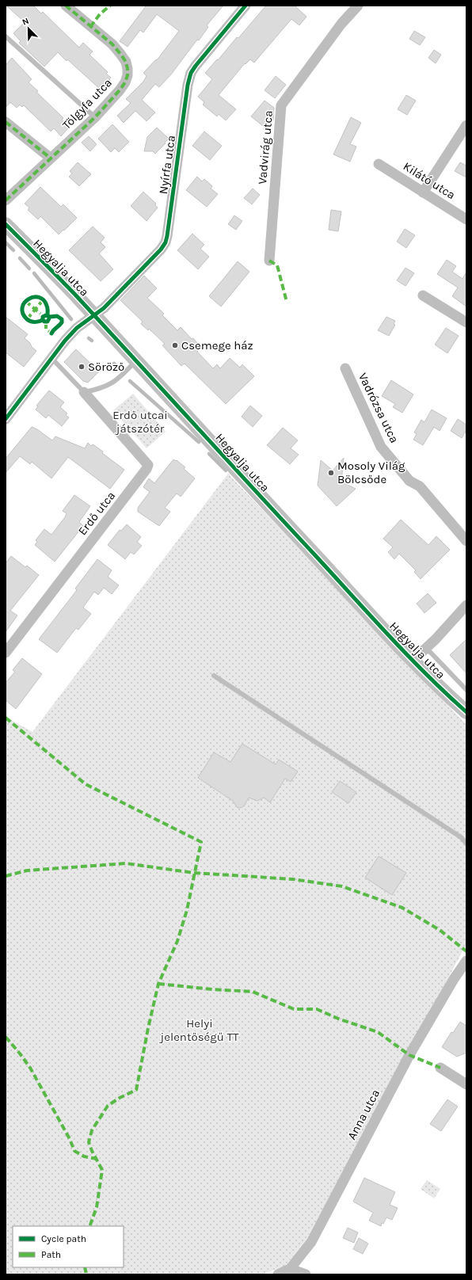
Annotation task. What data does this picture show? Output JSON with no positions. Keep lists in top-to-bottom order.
{
  "streets": {
    "street": [
      "Tölgyfa utca",
      "Vadvirág utca",
      "Nyírfa utca",
      "Kilátó utca",
      "Hegyalja utca",
      "Vadrózsa utca",
      "Erdő utca",
      "Anna utca"
    ]
  },
  "crossings": [
    ["Nyírfa utca", "Hegyalja utca"]
  ],
  "parks": ["Erdő utcai játszótér", "Helyi jelentőségű TT"],
  "places": ["Csemege ház", "Söröző", "Mosoly Világ Bölcsőde"],
  "legend": ["Cycle path", "Path"],
  "north": "top left"
}
